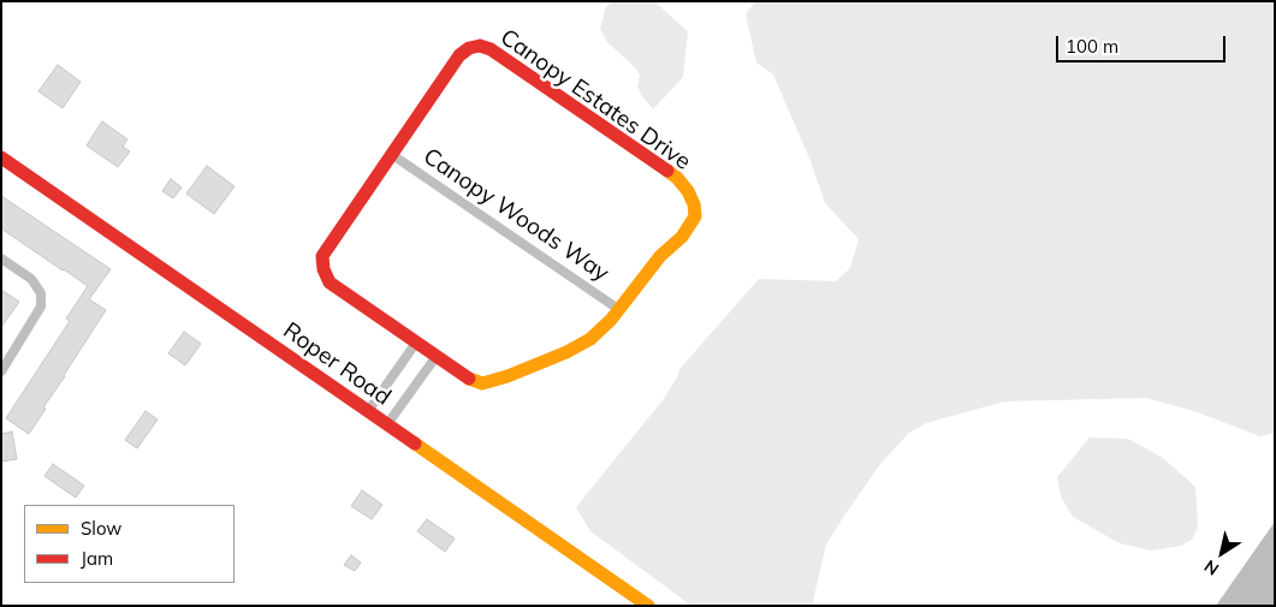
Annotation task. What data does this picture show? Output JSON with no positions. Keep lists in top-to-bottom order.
{
  "streets": {
    "street": ["Canopy Estates Drive", "Canopy Woods Way", "Roper Road"]
  },
  "crossings": [
    ["Canopy Estates Drive", "Canopy Woods Way"]
  ],
  "legend": ["Slow", "Jam"],
  "scale_bar": "100 m",
  "north": "bottom left"
}
